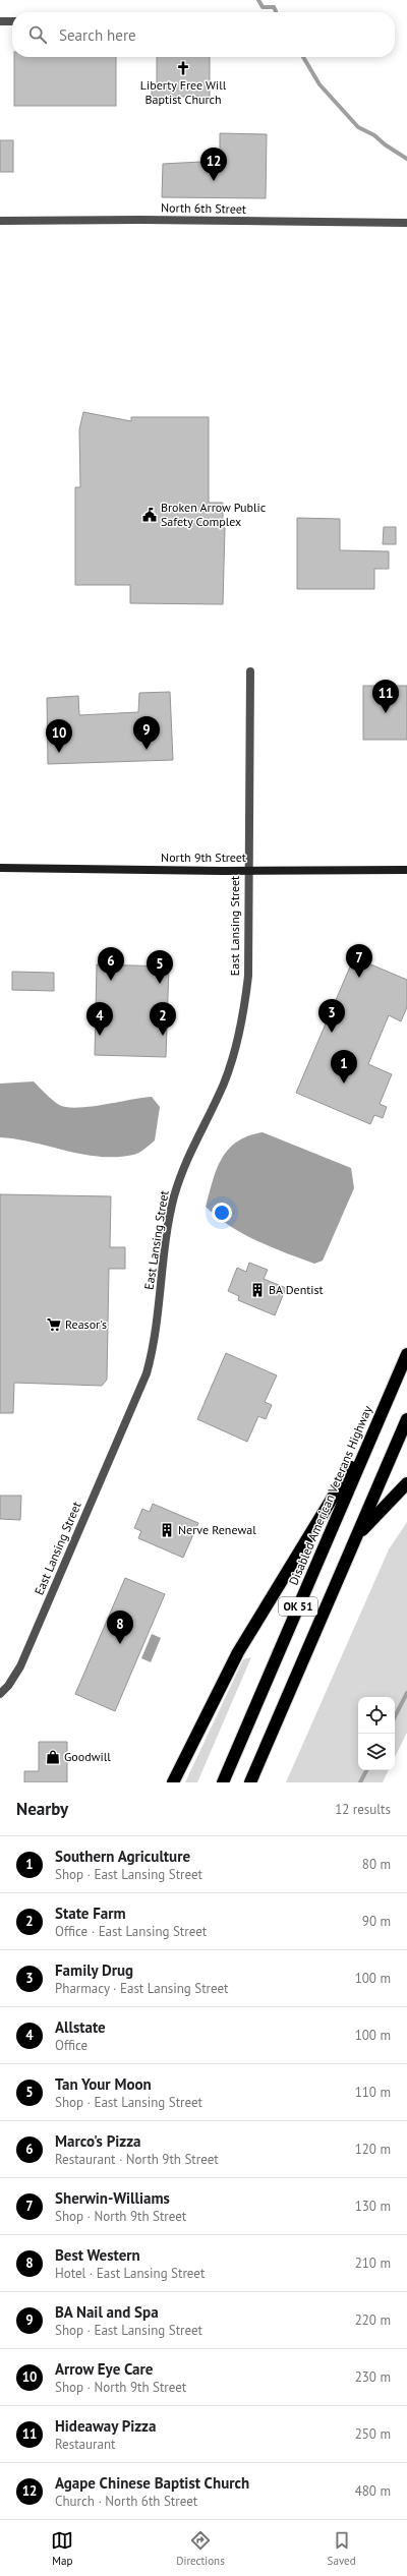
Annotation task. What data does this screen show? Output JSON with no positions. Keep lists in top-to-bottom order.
{
  "streets": {
    "highway": ["Disabled American Veterans Highway", "OK 51"],
    "main road": ["North 9th Street"],
    "street": ["North 6th Street", "East Lansing Street"]
  },
  "crossings": [
    ["North 9th Street", "East Lansing Street"]
  ],
  "places": {
    "church": ["Liberty Free Will Baptist Church"],
    "public building": ["Broken Arrow Public Safety Complex"],
    "building": ["BA Dentist", "Nerve Renewal"],
    "supermarket": ["Reasor's"],
    "shop": ["Goodwill"]
  },
  "page": {
    "search": "Search here",
    "pins": [
      "12",
      "11",
      "9",
      "10",
      "7",
      "6",
      "5",
      "3",
      "2",
      "4",
      "1",
      "8"
    ],
    "heading": ["Nearby", "12 results"],
    "list": [
      {
        "mark": "1",
        "name": "Southern Agriculture",
        "note": "Shop · East Lansing Street",
        "value": "80 m"
      },
      {
        "mark": "2",
        "name": "State Farm",
        "note": "Office · East Lansing Street",
        "value": "90 m"
      },
      {
        "mark": "3",
        "name": "Family Drug",
        "note": "Pharmacy · East Lansing Street",
        "value": "100 m"
      },
      {
        "mark": "4",
        "name": "Allstate",
        "note": "Office",
        "value": "100 m"
      },
      {
        "mark": "5",
        "name": "Tan Your Moon",
        "note": "Shop · East Lansing Street",
        "value": "110 m"
      },
      {
        "mark": "6",
        "name": "Marco's Pizza",
        "note": "Restaurant · North 9th Street",
        "value": "120 m"
      },
      {
        "mark": "7",
        "name": "Sherwin-Williams",
        "note": "Shop · North 9th Street",
        "value": "130 m"
      },
      {
        "mark": "8",
        "name": "Best Western",
        "note": "Hotel · East Lansing Street",
        "value": "210 m"
      },
      {
        "mark": "9",
        "name": "BA Nail and Spa",
        "note": "Shop · East Lansing Street",
        "value": "220 m"
      },
      {
        "mark": "10",
        "name": "Arrow Eye Care",
        "note": "Shop · North 9th Street",
        "value": "230 m"
      },
      {
        "mark": "11",
        "name": "Hideaway Pizza",
        "note": "Restaurant",
        "value": "250 m"
      },
      {
        "mark": "12",
        "name": "Agape Chinese Baptist Church",
        "note": "Church · North 6th Street",
        "value": "480 m"
      }
    ],
    "nav": ["Map", "Directions", "Saved"]
  }
}
